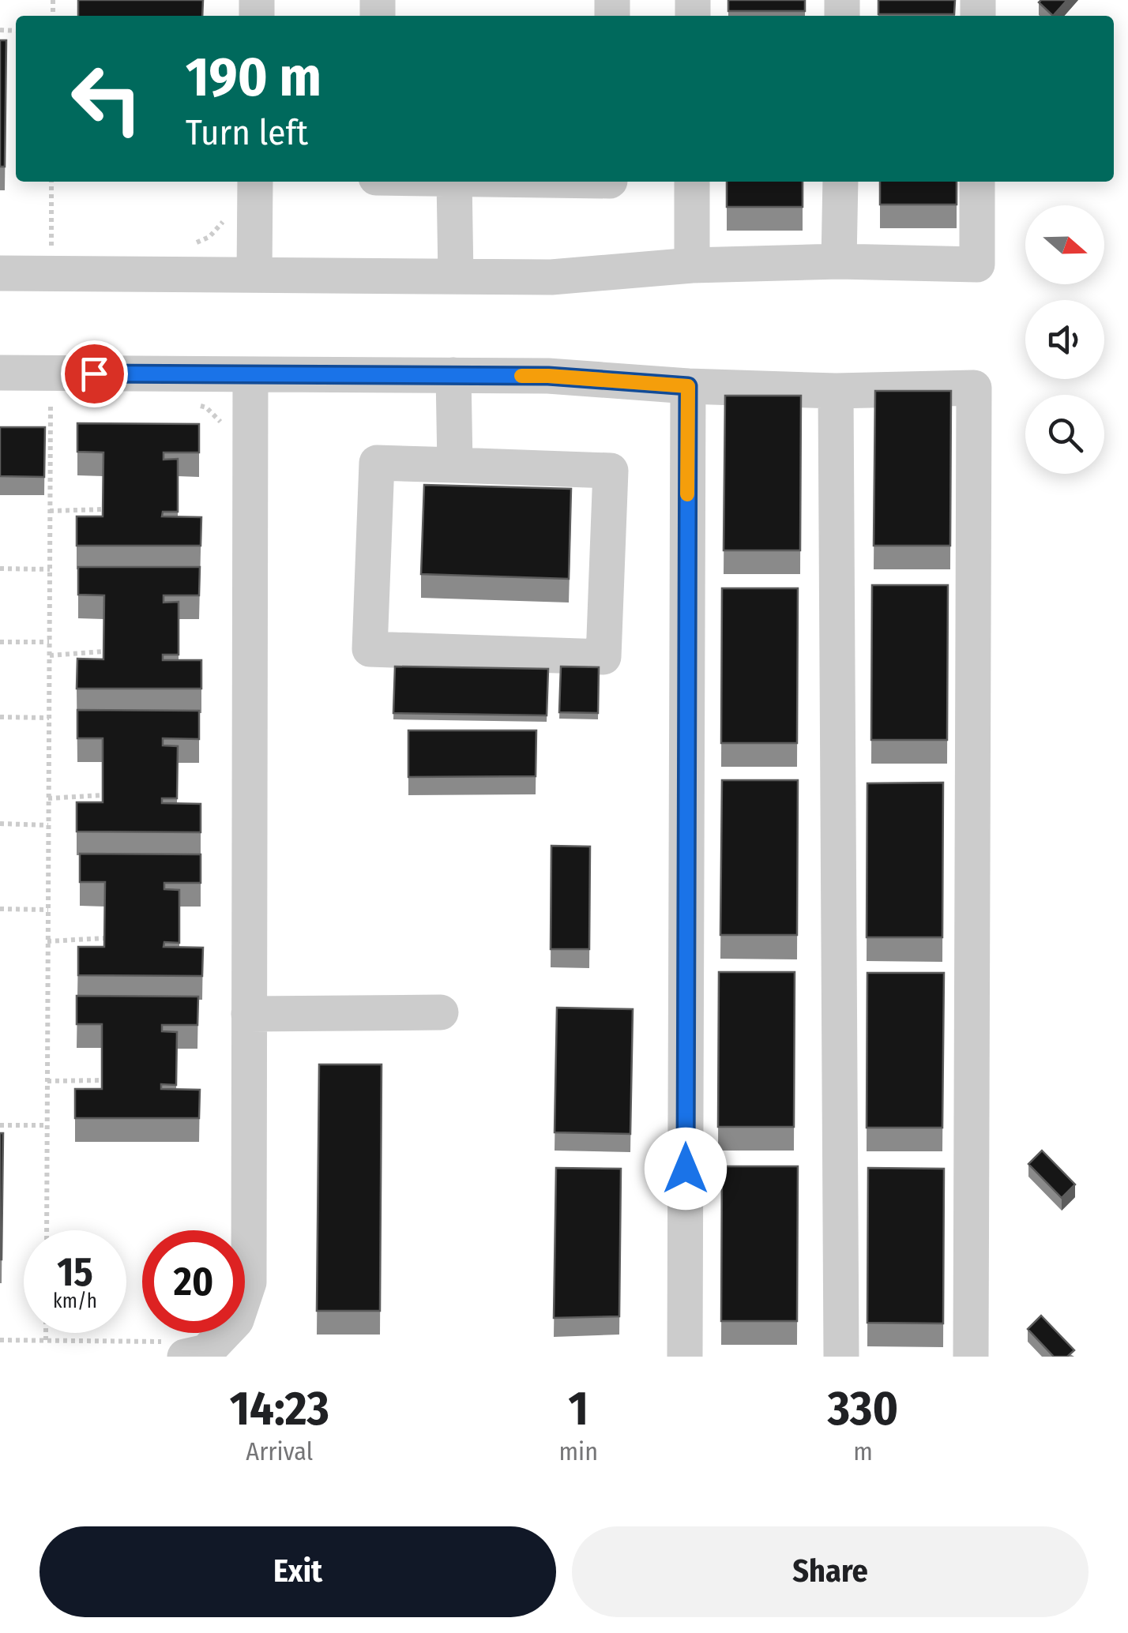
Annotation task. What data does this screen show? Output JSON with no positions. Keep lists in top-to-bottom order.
{
  "north": "right",
  "page": {
    "turn": ["190 m", "Turn left"],
    "speed": "15 km/h",
    "limit": "20",
    "eta": [
      "14:23",
      "Arrival",
      "1",
      "min",
      "330",
      "m"
    ],
    "buttons": ["Exit", "Share"]
  }
}
